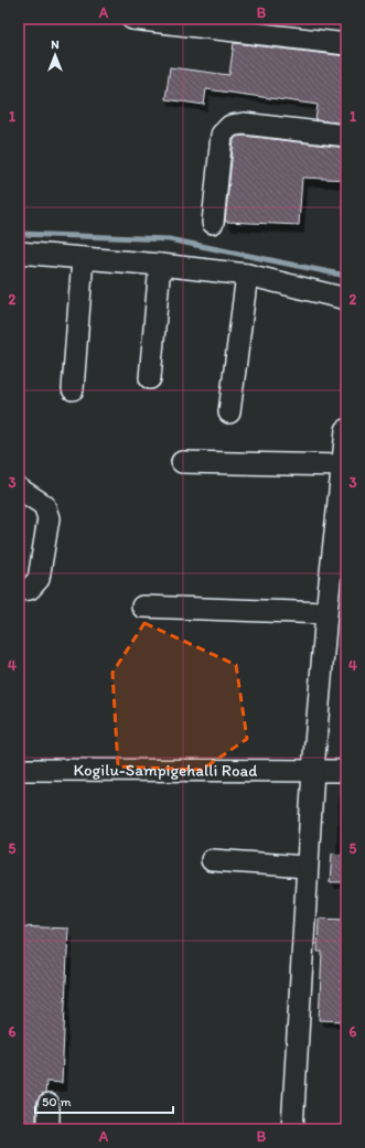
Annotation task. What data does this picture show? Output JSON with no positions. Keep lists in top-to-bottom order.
{
  "streets": {
    "street": ["Kogilu-Sampigehalli Road"]
  },
  "scale_bar": "50 m",
  "north": "top",
  "grid": {
    "columns": ["A", "B"],
    "rows": [
      "1",
      "2",
      "3",
      "4",
      "5",
      "6"
    ]
  }
}
